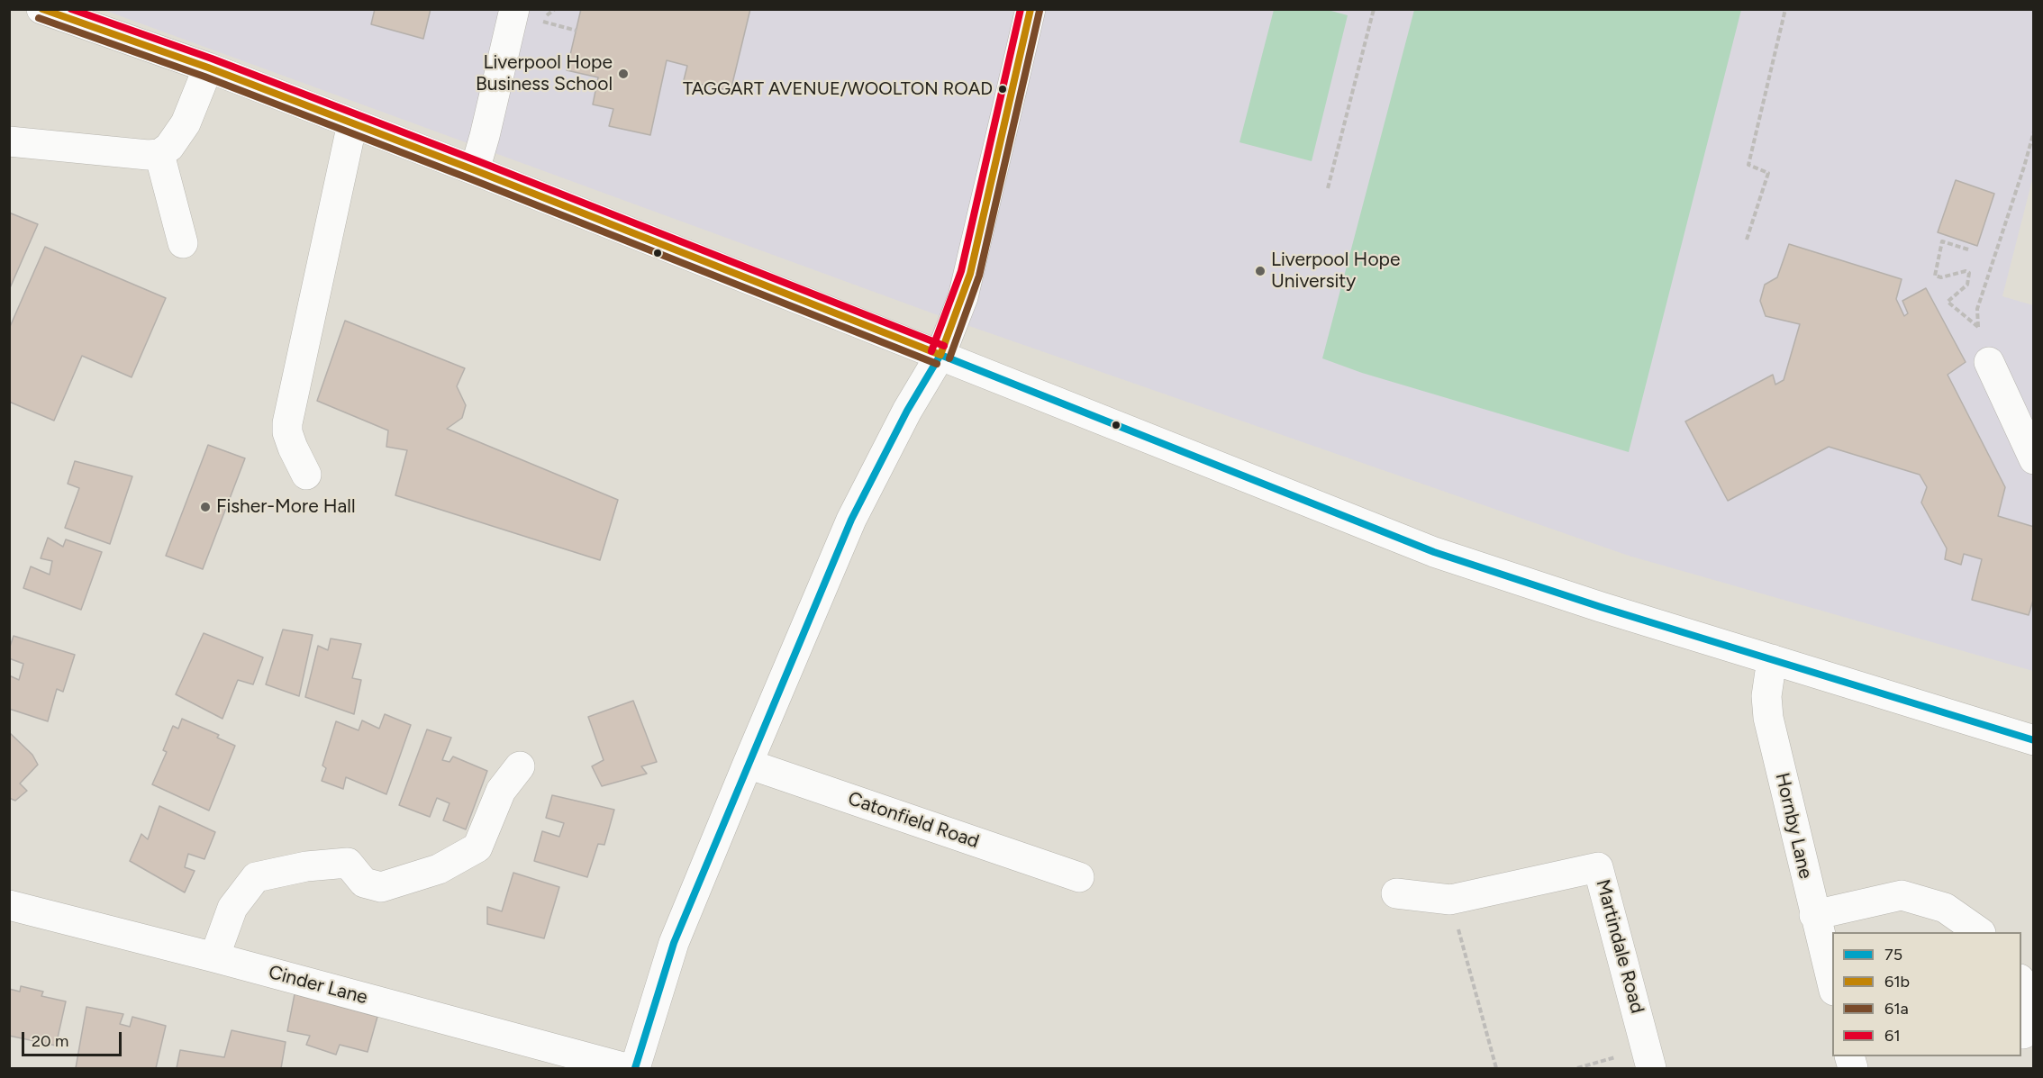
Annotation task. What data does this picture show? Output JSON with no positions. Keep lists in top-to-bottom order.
{
  "streets": {
    "street": [
      "Catonfield Road",
      "Hornby Lane",
      "Martindale Road",
      "Cinder Lane"
    ]
  },
  "places": [
    "Liverpool Hope Business School",
    "TAGGART AVENUE/WOOLTON ROAD",
    "Liverpool Hope University",
    "Fisher-More Hall"
  ],
  "lines": [
    "transit line 61b",
    "transit line 61",
    "transit line 61a",
    "transit line 75"
  ],
  "legend": [
    "75",
    "61b",
    "61a",
    "61"
  ],
  "scale_bar": "20 m"
}
